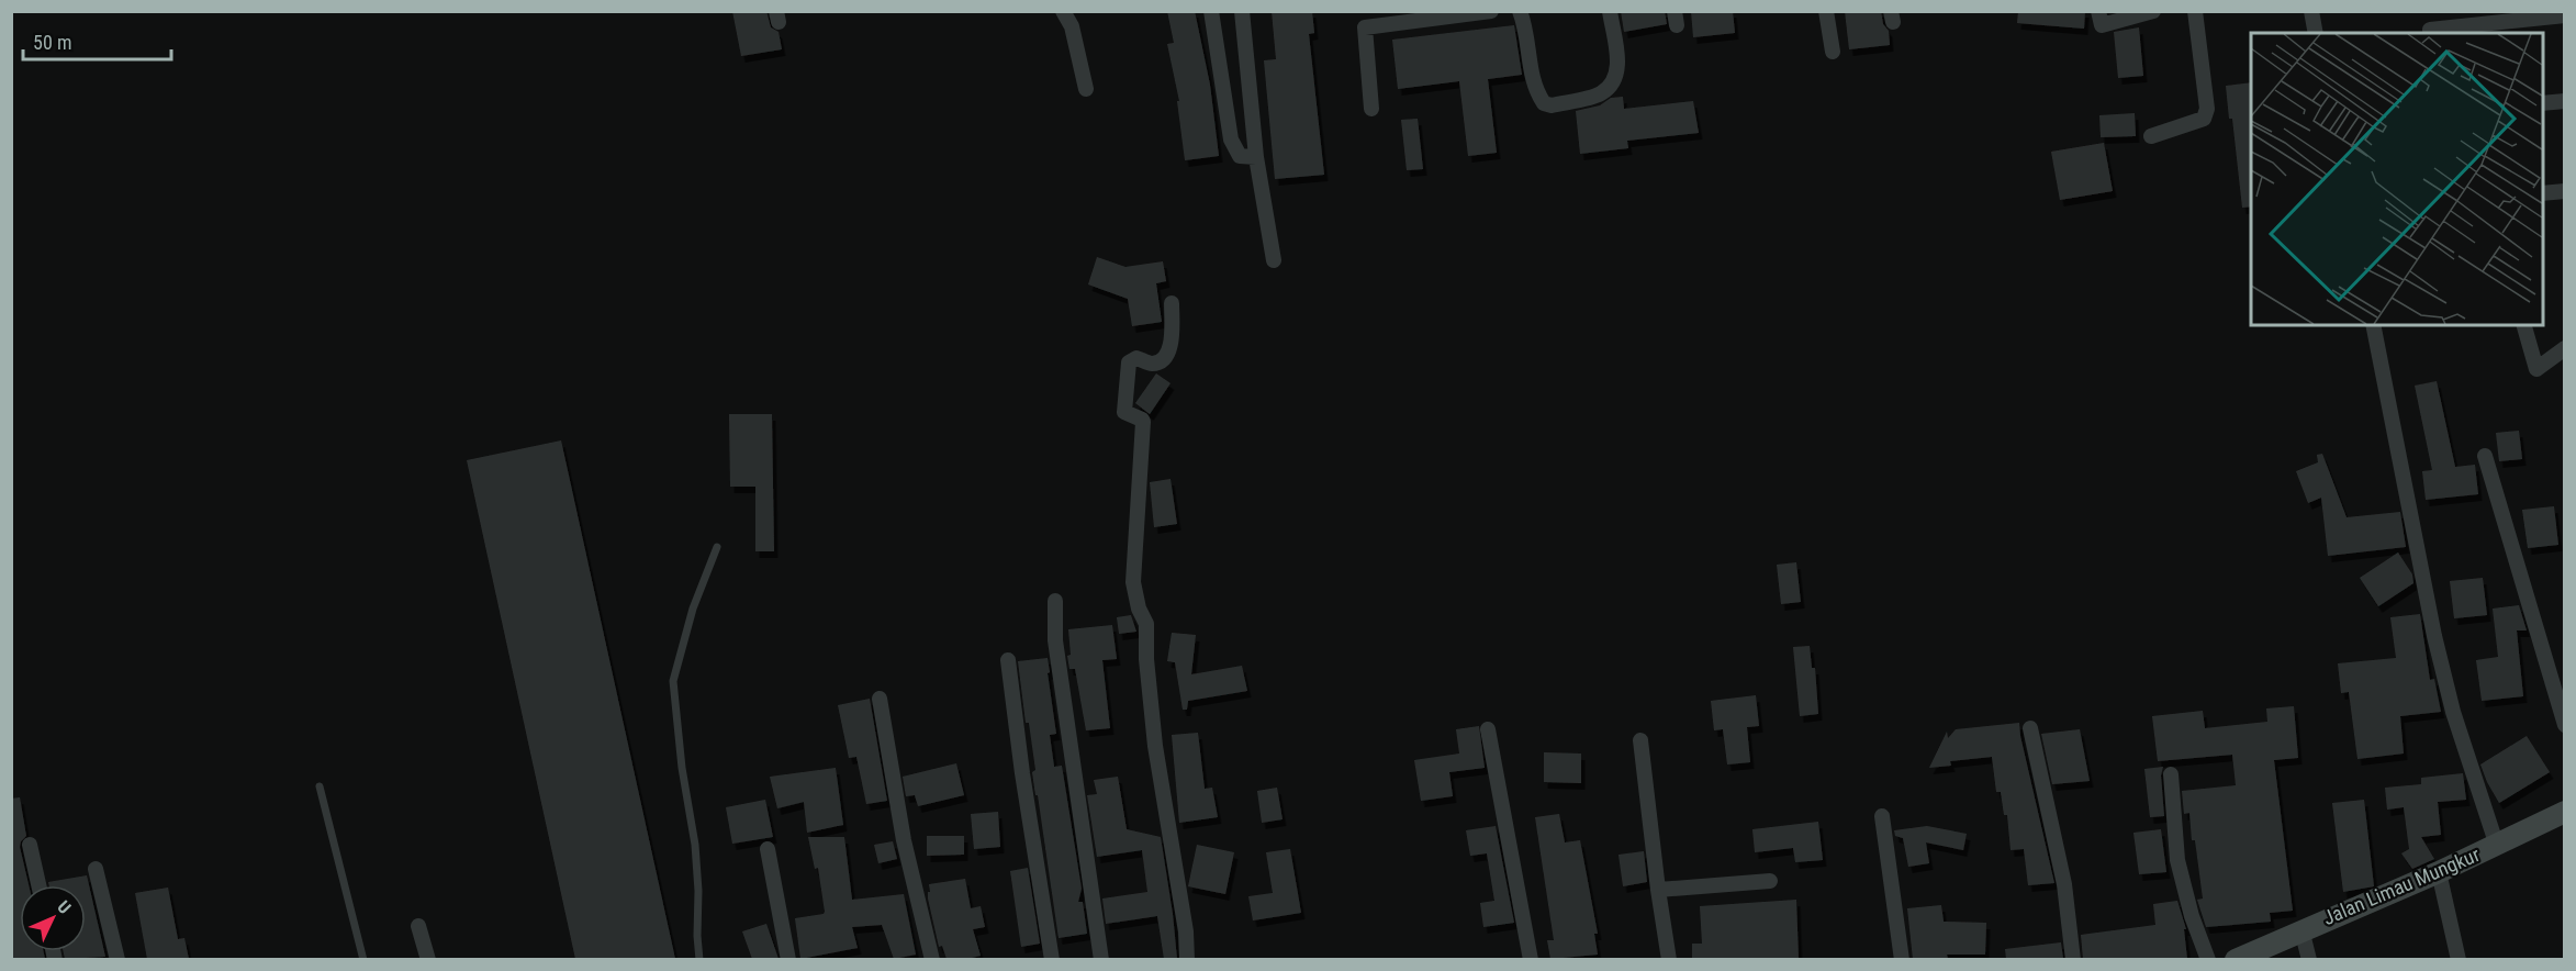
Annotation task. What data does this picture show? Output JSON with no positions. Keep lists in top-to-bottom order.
{
  "streets": {
    "street": ["Jalan Limau Mungkur"]
  },
  "scale_bar": "50 m",
  "north": "top right"
}
